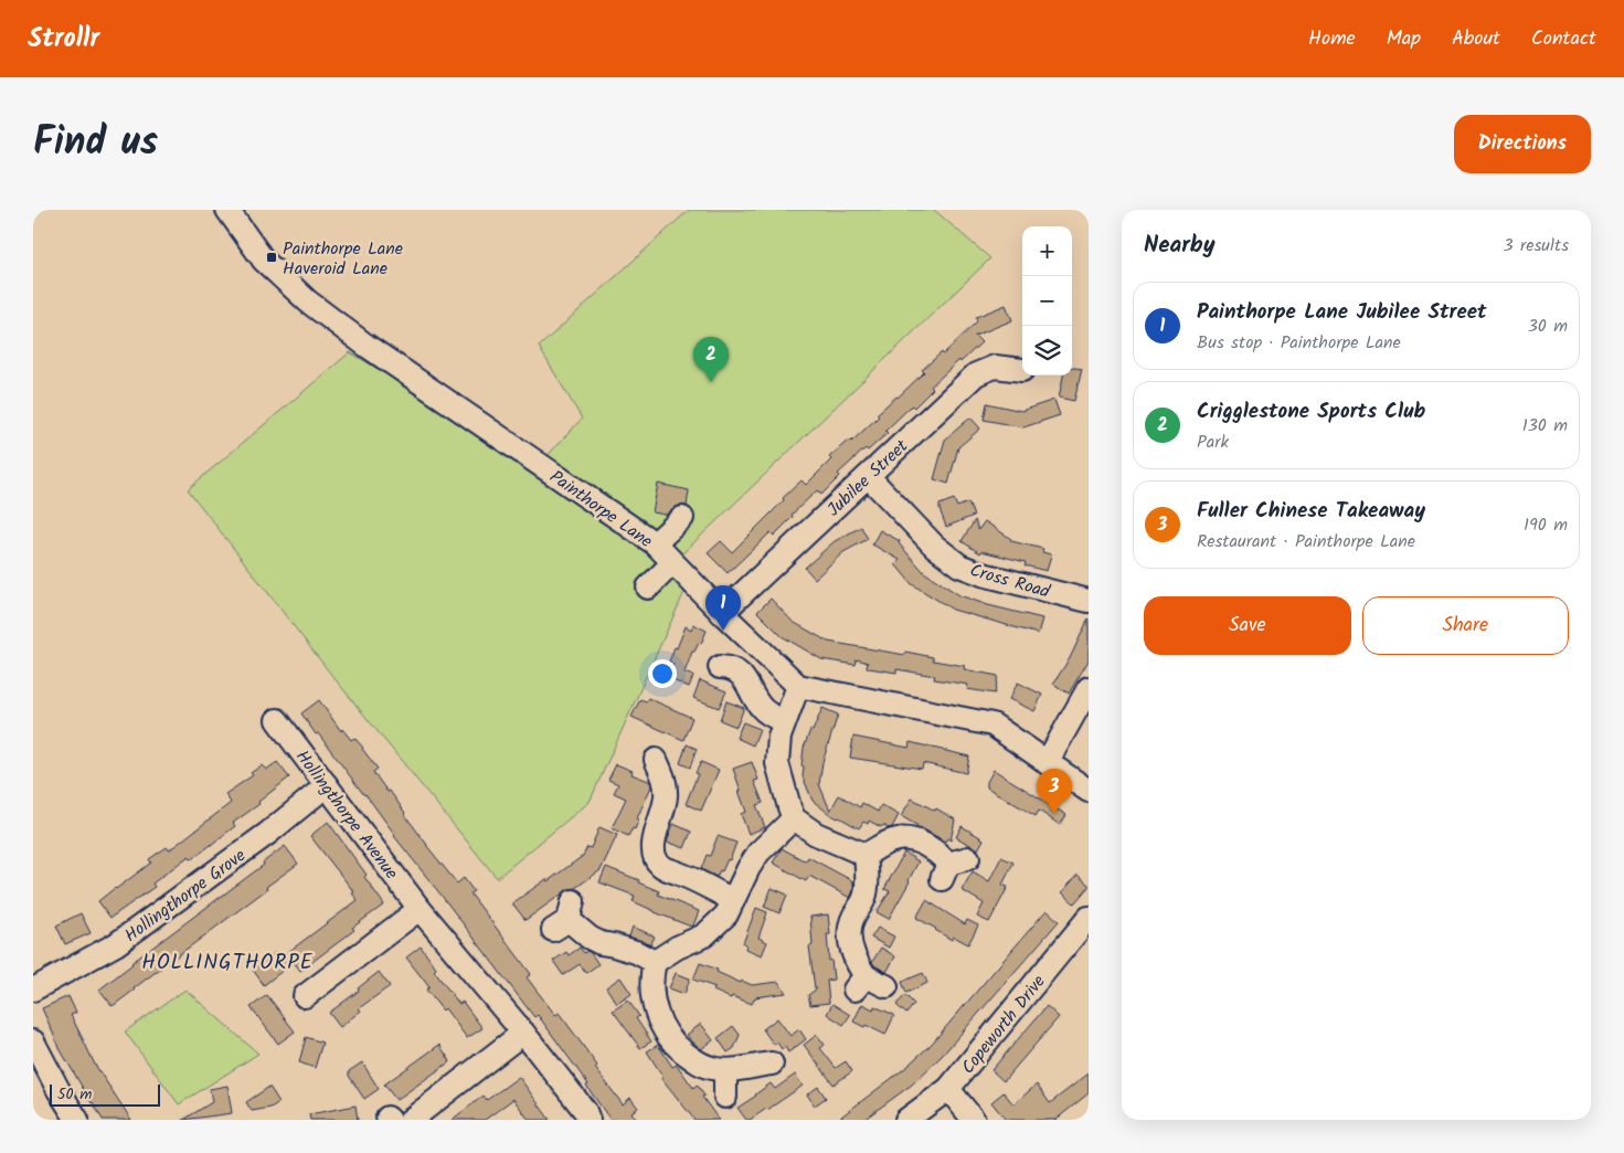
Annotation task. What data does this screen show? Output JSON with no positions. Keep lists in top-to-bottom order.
{
  "streets": {
    "street": [
      "Jubilee Street",
      "Painthorpe Lane",
      "Cross Road",
      "Hollingthorpe Avenue",
      "Hollingthorpe Grove",
      "Copeworth Drive"
    ]
  },
  "crossings": [
    ["Jubilee Street", "Painthorpe Lane"],
    ["Jubilee Street", "Cross Road"],
    ["Hollingthorpe Avenue", "Hollingthorpe Grove"]
  ],
  "districts": ["HOLLINGTHORPE"],
  "places": {
    "transit": ["Painthorpe Lane Haveroid Lane"]
  },
  "scale_bar": "50 m",
  "page": {
    "header": "Strollr",
    "nav": [
      "Home",
      "Map",
      "About",
      "Contact"
    ],
    "title": "Find us",
    "buttons": [
      "Directions",
      ["Save", "Share"]
    ],
    "heading": ["Nearby", "3 results"],
    "map_buttons": ["+", "−"],
    "list": [
      {
        "mark": "1",
        "name": "Painthorpe Lane Jubilee Street",
        "note": "Bus stop · Painthorpe Lane",
        "value": "30 m"
      },
      {
        "mark": "2",
        "name": "Crigglestone Sports Club",
        "note": "Park",
        "value": "130 m"
      },
      {
        "mark": "3",
        "name": "Fuller Chinese Takeaway",
        "note": "Restaurant · Painthorpe Lane",
        "value": "190 m"
      }
    ],
    "pins": ["2", "1", "3"],
    "scale": "50 m"
  }
}
